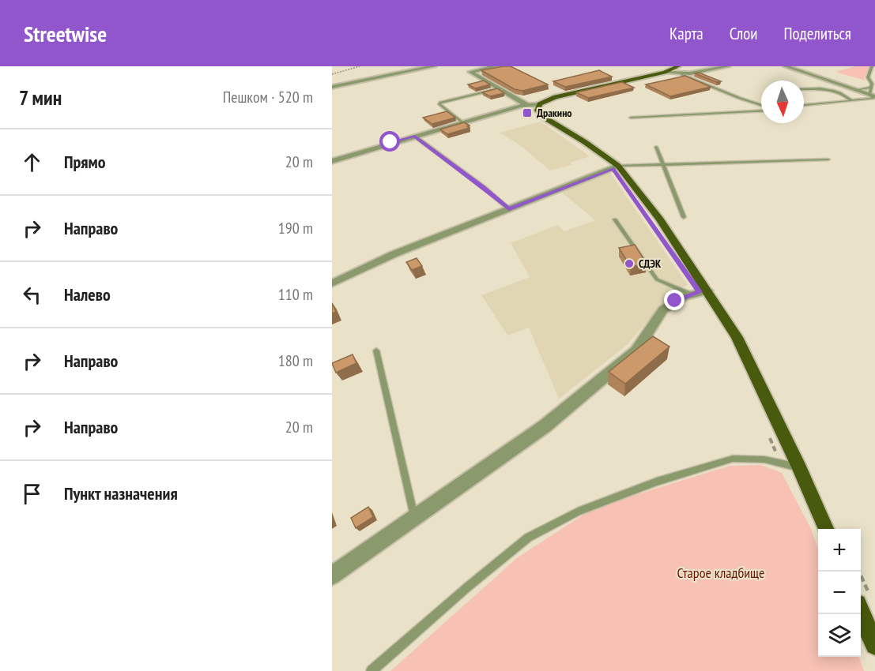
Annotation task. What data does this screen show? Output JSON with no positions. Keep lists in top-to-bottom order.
{
  "parks": ["Старое кладбище"],
  "places": {
    "transit": ["Дракино"],
    "other": ["СДЭК"]
  },
  "north": "bottom",
  "page": {
    "header": "Streetwise",
    "nav": ["Карта", "Слои", "Поделиться"],
    "heading": ["7 мин", "Пешком · 520 m"],
    "list": [
      ["Прямо", "20 m"],
      ["Направо", "190 m"],
      ["Налево", "110 m"],
      ["Направо", "180 m"],
      ["Направо", "20 m"],
      "Пункт назначения"
    ],
    "map_buttons": ["+", "−"]
  }
}
